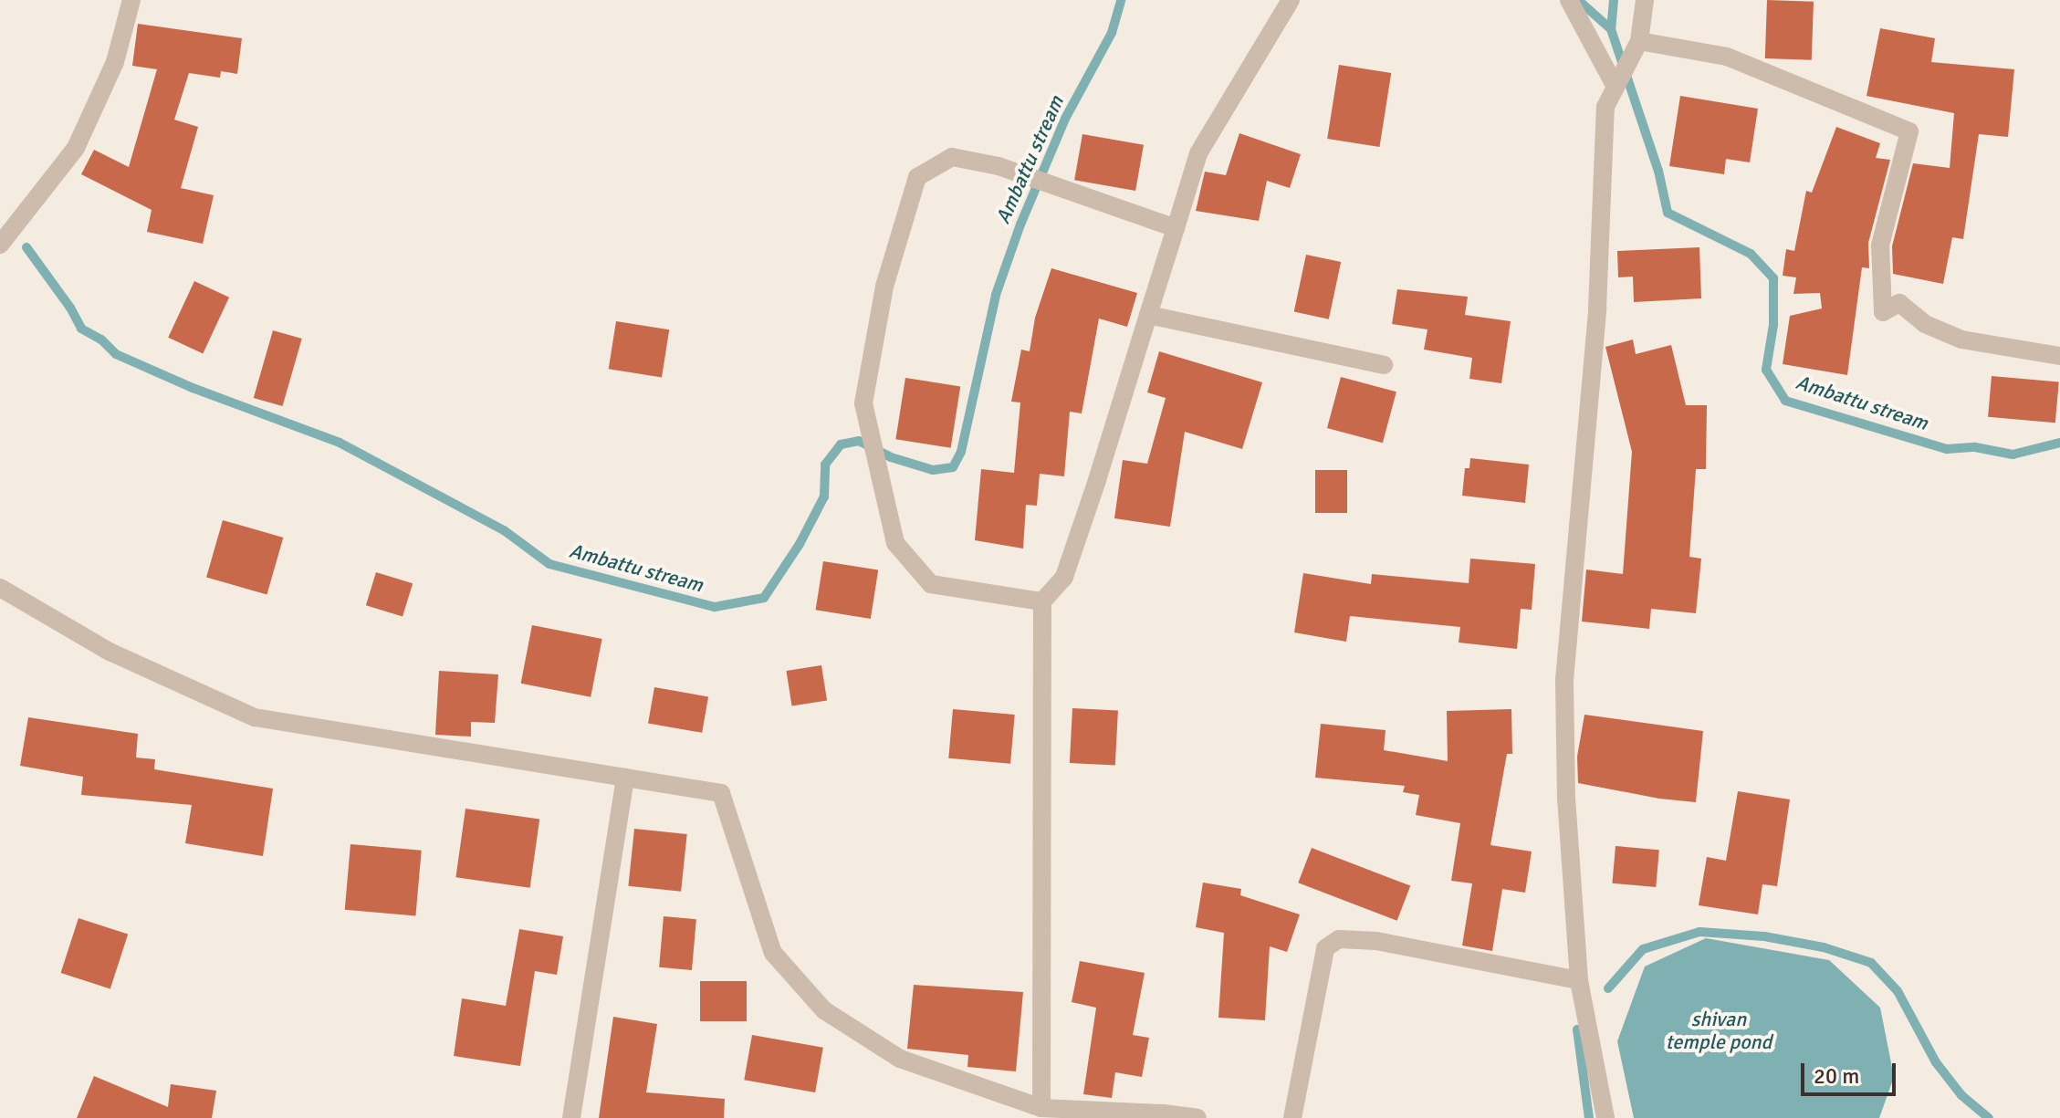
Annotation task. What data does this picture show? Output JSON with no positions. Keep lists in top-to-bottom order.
{
  "water": ["Ambattu stream", "shivan temple pond"],
  "scale_bar": "20 m"
}
